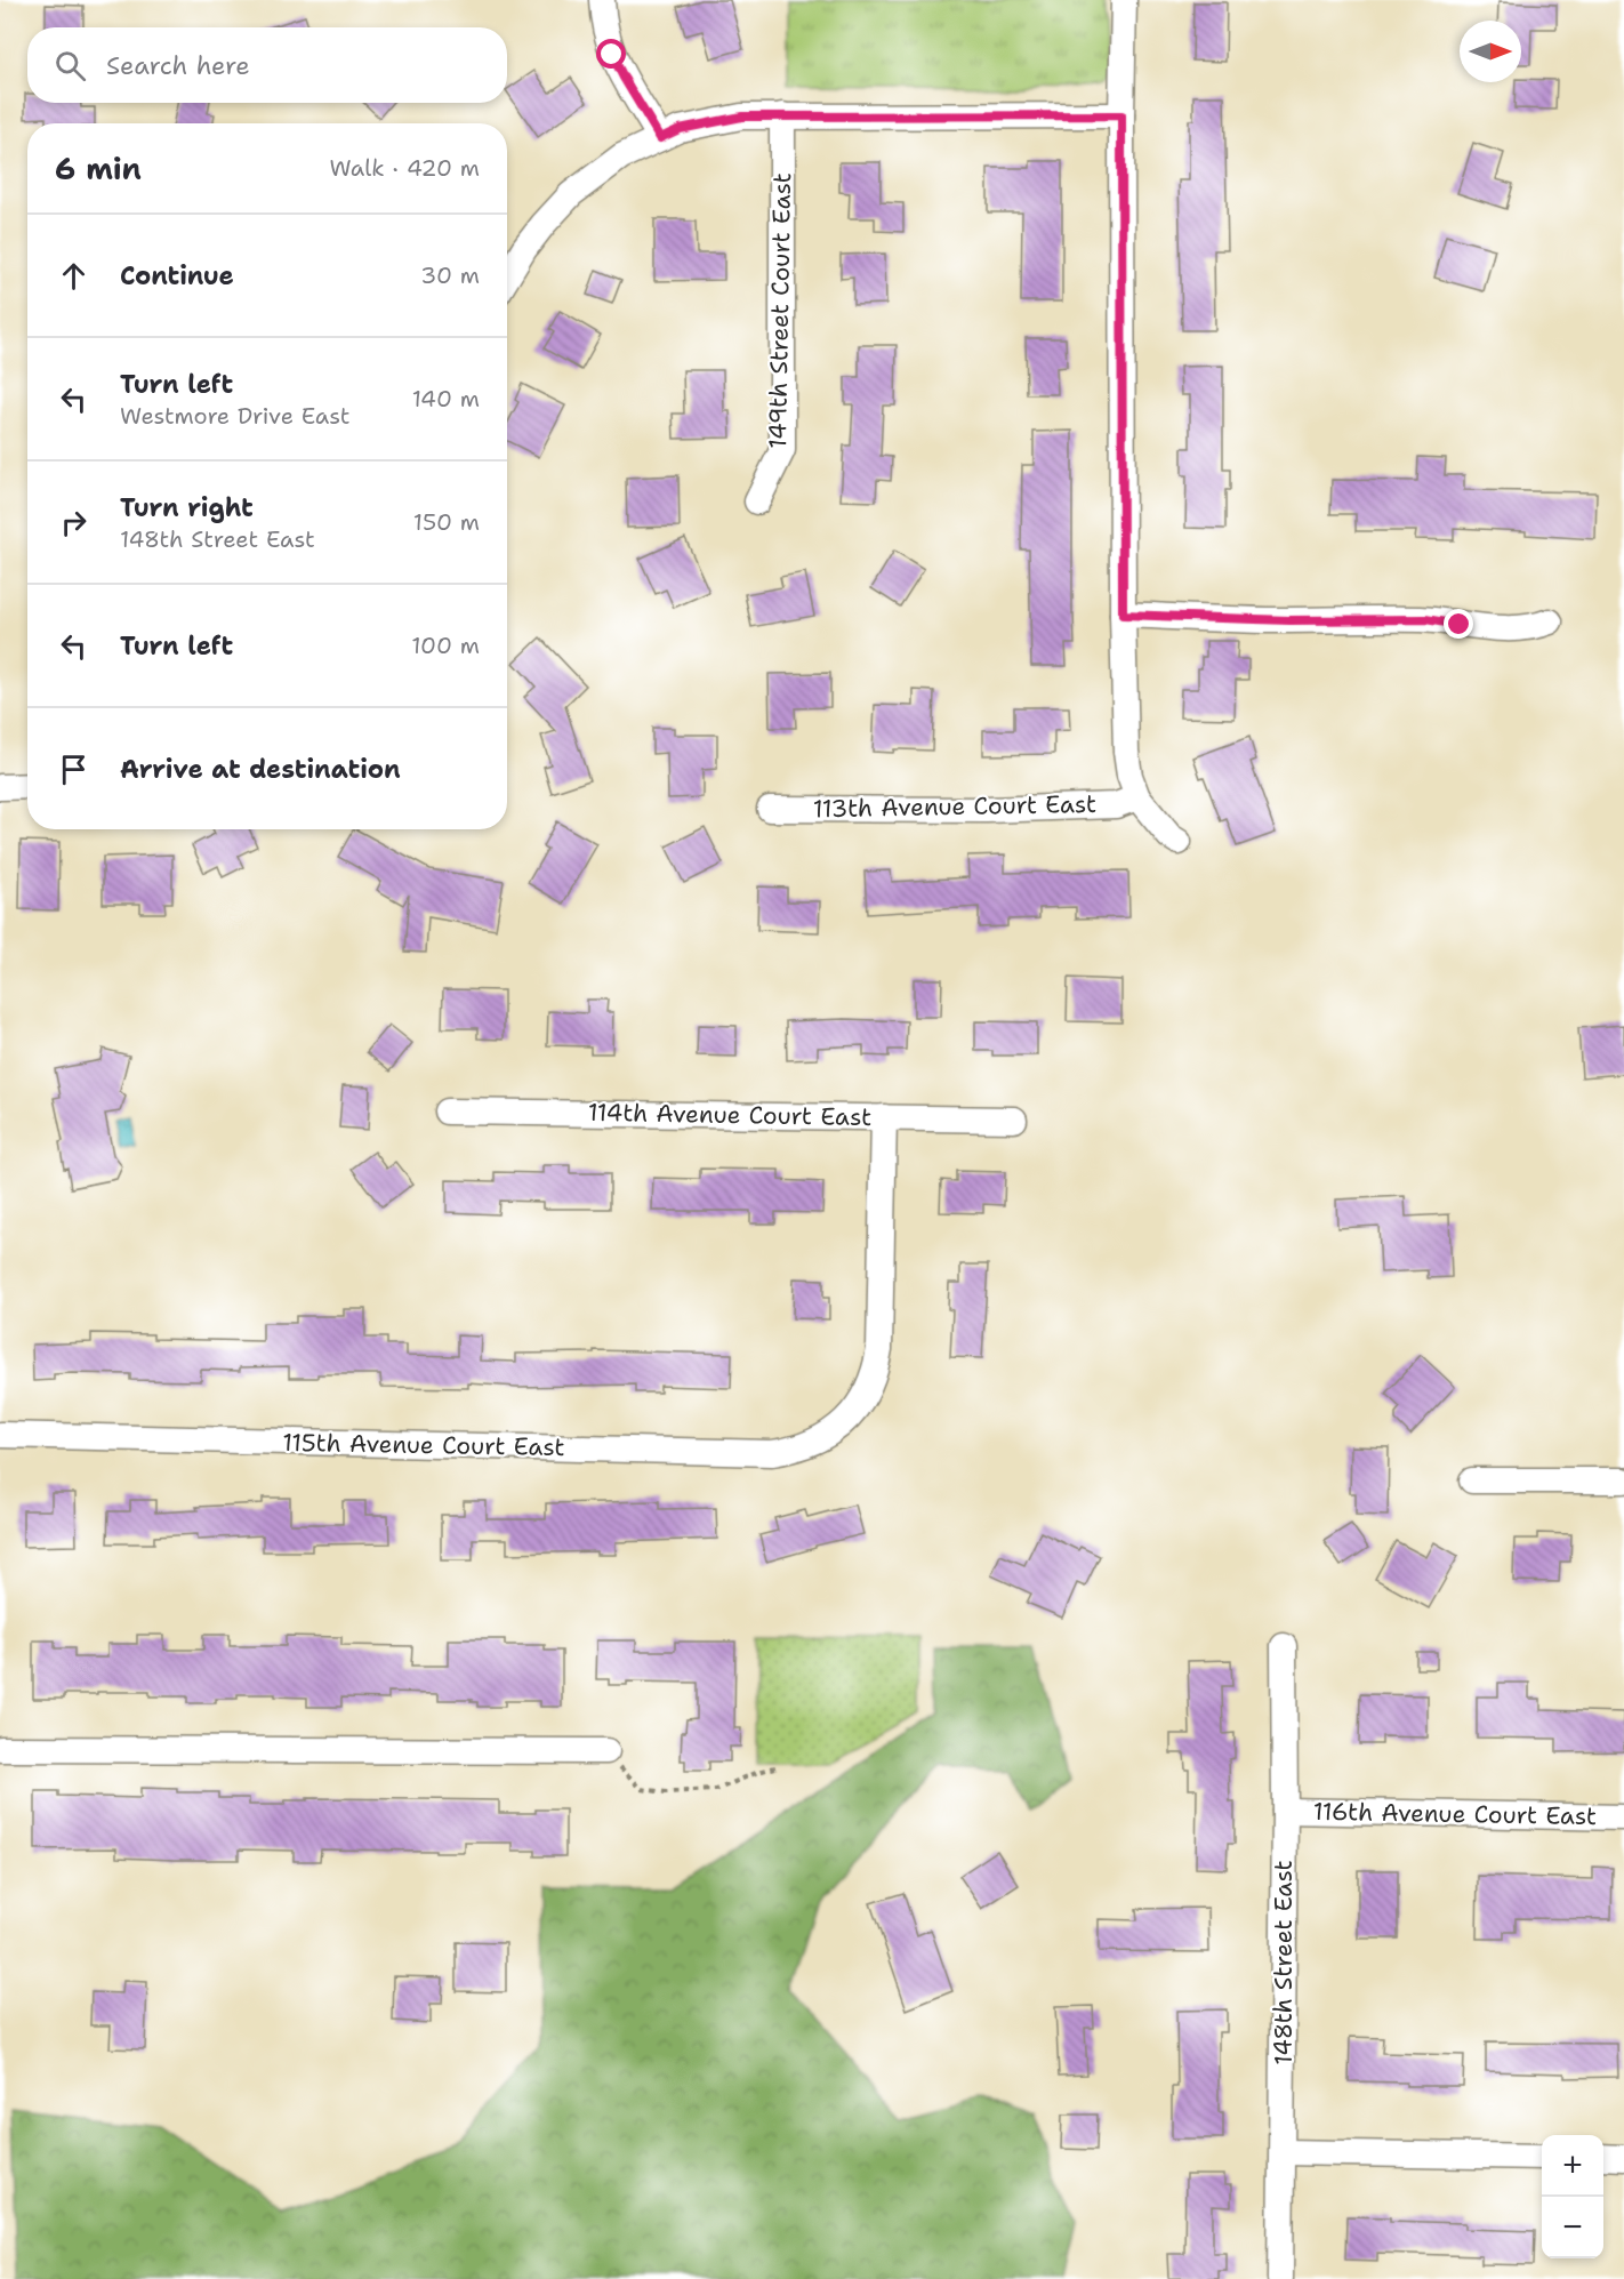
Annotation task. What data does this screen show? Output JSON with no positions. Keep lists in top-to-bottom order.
{
  "streets": {
    "street": [
      "149th Street Court East",
      "113th Avenue Court East",
      "114th Avenue Court East",
      "115th Avenue Court East",
      "116th Avenue Court East",
      "148th Street East"
    ]
  },
  "crossings": [
    ["114th Avenue Court East", "115th Avenue Court East"],
    ["116th Avenue Court East", "148th Street East"]
  ],
  "north": "right",
  "page": {
    "search": "Search here",
    "heading": ["6 min", "Walk · 420 m"],
    "list": [
      ["Continue", "30 m"],
      ["Turn left", "Westmore Drive East", "140 m"],
      ["Turn right", "148th Street East", "150 m"],
      ["Turn left", "100 m"],
      "Arrive at destination"
    ],
    "map_buttons": ["+", "−"]
  }
}
